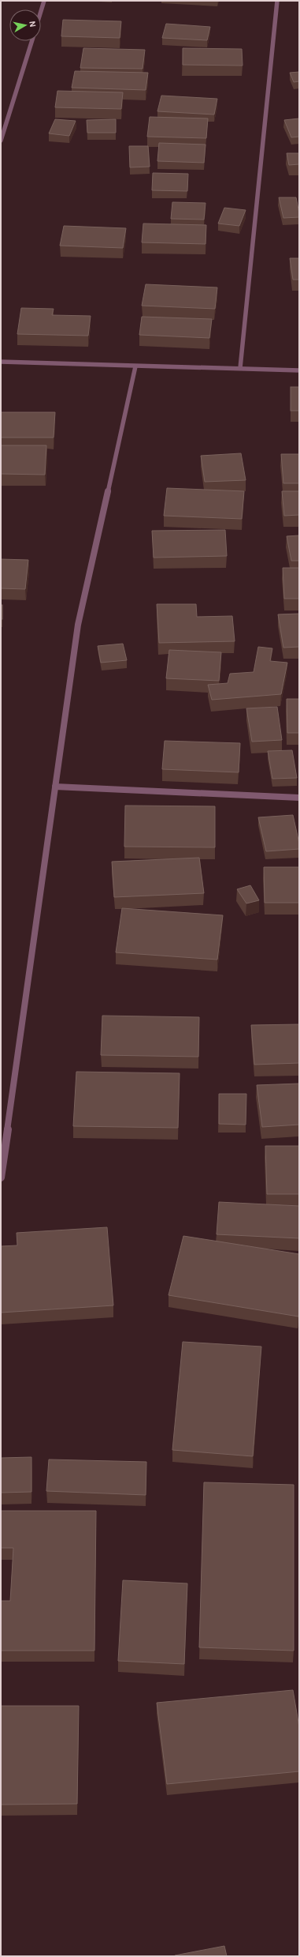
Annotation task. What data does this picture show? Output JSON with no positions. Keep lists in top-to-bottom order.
{
  "north": "right"
}
